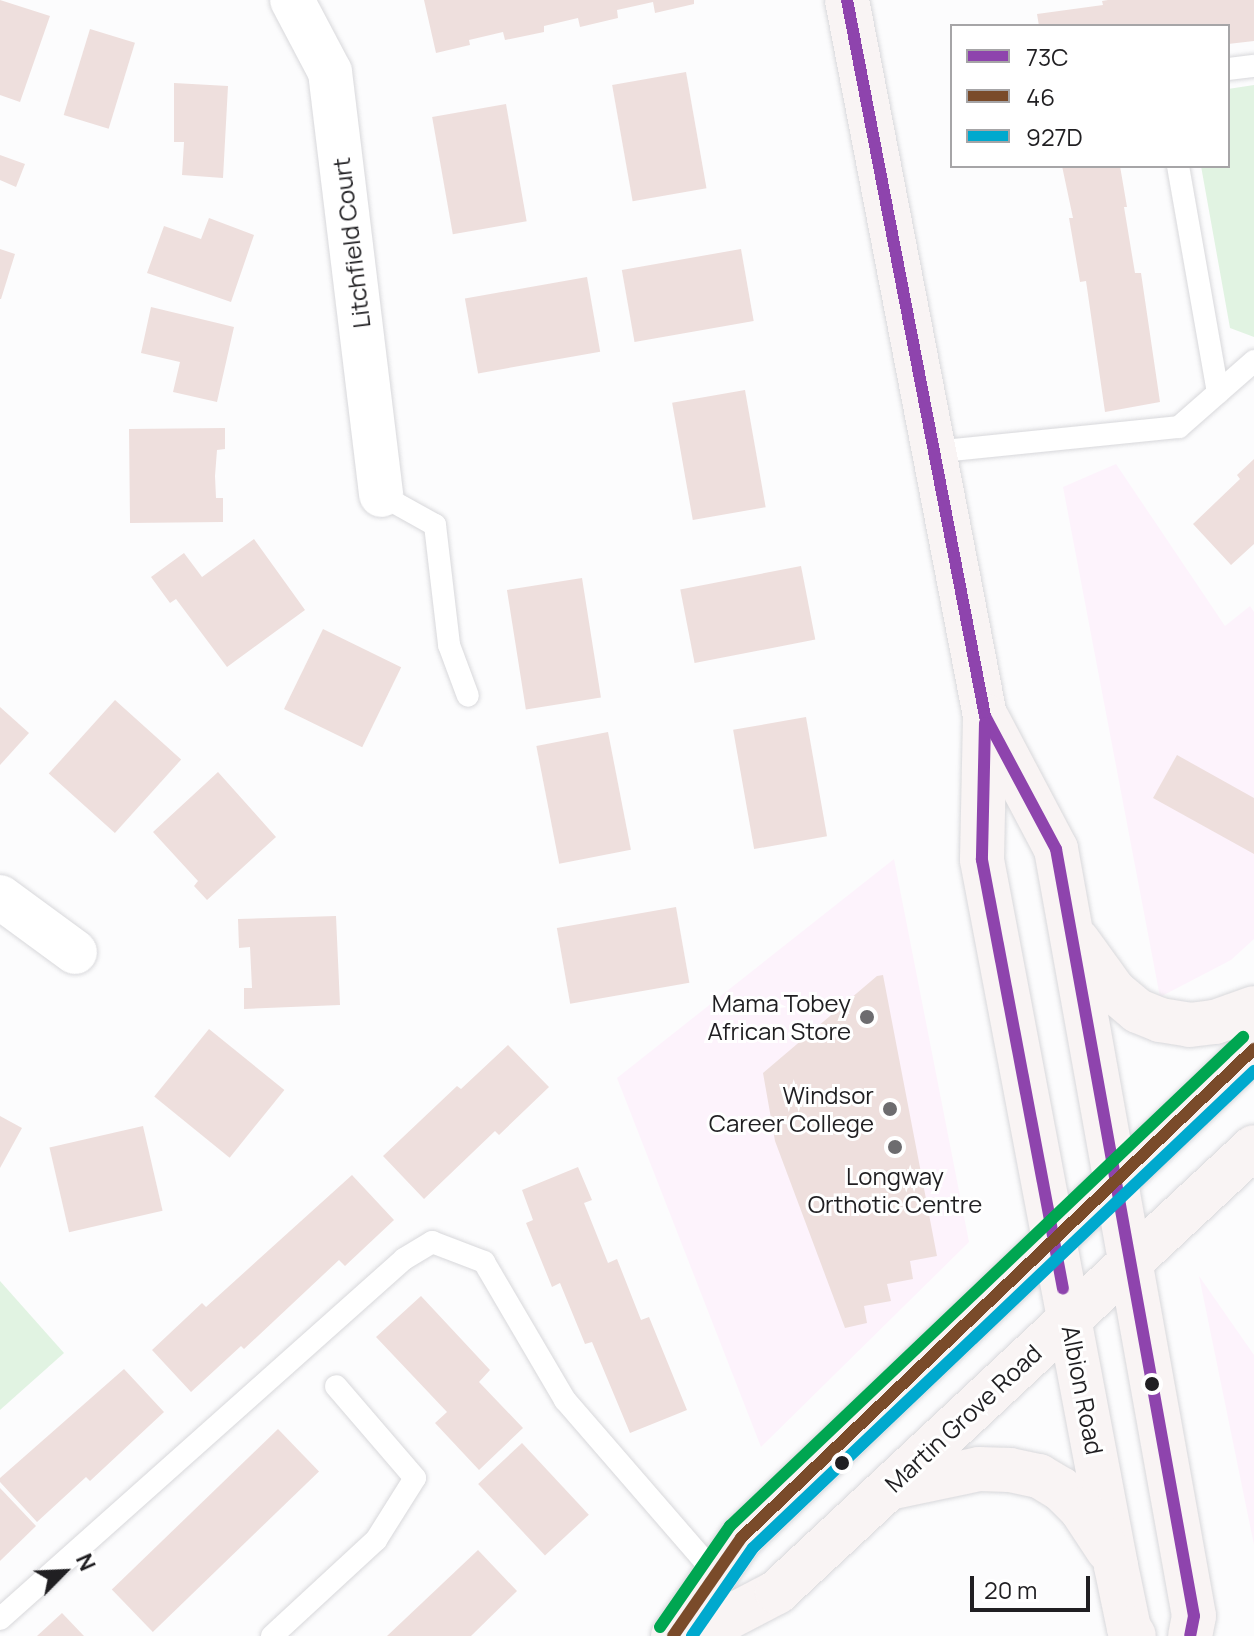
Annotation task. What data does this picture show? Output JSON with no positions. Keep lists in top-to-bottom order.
{
  "streets": {
    "main road": ["Albion Road", "Martin Grove Road"],
    "street": ["Litchfield Court"]
  },
  "crossings": [
    ["Albion Road", "Martin Grove Road"]
  ],
  "places": ["Mama Tobey African Store", "Windsor Career College", "Longway Orthotic Centre"],
  "lines": ["transit line 73C", "transit line 46", "transit line 927D"],
  "legend": ["73C", "46", "927D"],
  "scale_bar": "20 m",
  "north": "top right"
}
